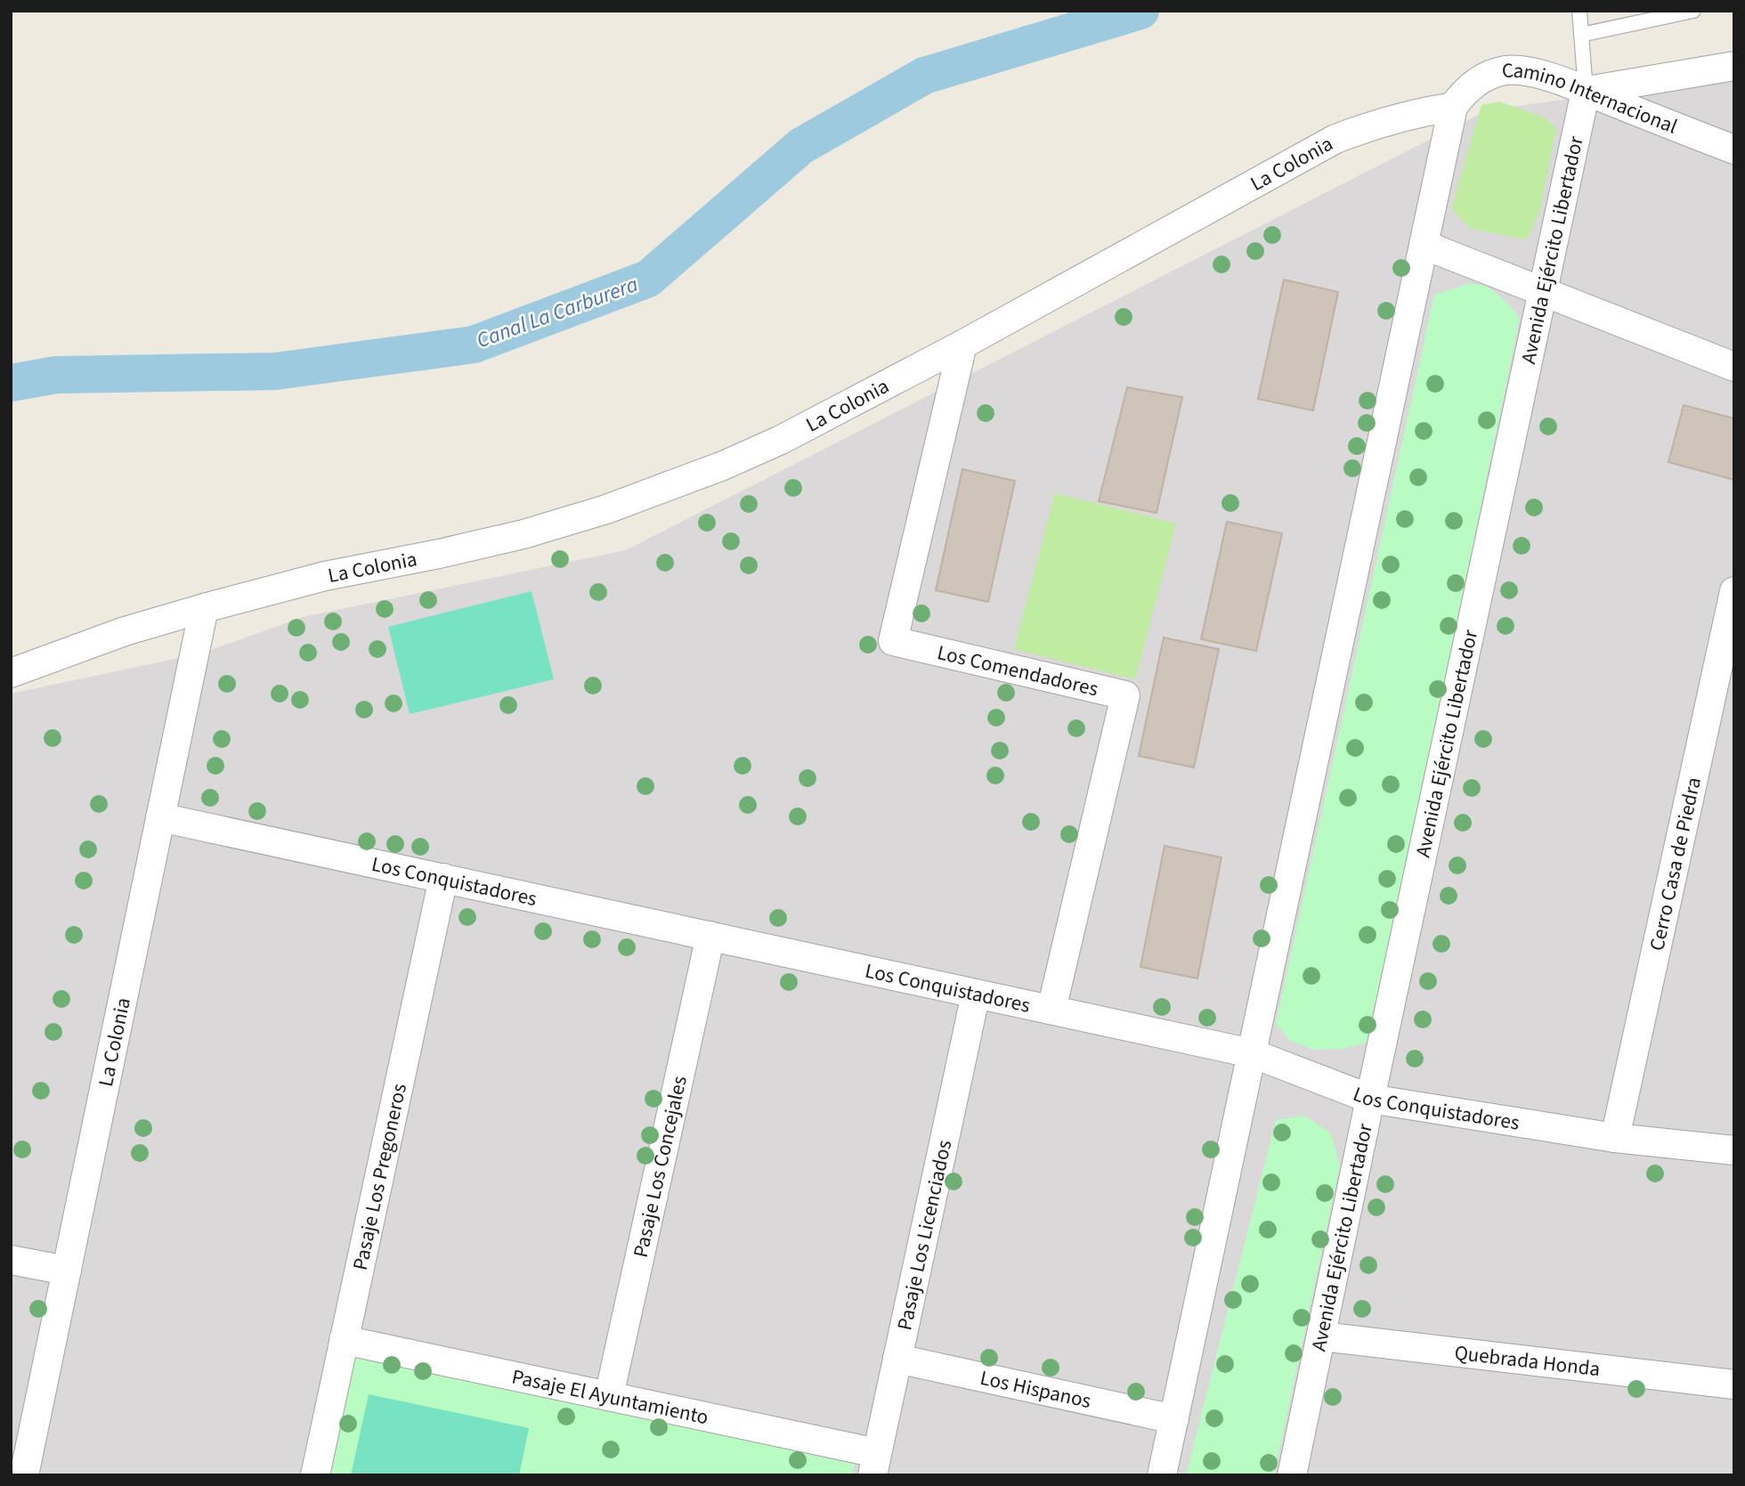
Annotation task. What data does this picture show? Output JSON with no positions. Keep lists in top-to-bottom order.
{
  "streets": {
    "street": [
      "Camino Internacional",
      "La Colonia",
      "Avenida Ejército Libertador",
      "Los Comendadores",
      "Cerro Casa de Piedra",
      "Los Conquistadores",
      "Pasaje Los Concejales",
      "Pasaje Los Pregoneros",
      "Pasaje Los Licenciados",
      "Quebrada Honda",
      "Los Hispanos",
      "Pasaje El Ayuntamiento"
    ]
  },
  "crossings": [
    ["Camino Internacional", "La Colonia"],
    ["Camino Internacional", "Avenida Ejército Libertador"],
    ["La Colonia", "Los Comendadores"],
    ["La Colonia", "Los Conquistadores"],
    ["Avenida Ejército Libertador", "Los Conquistadores"],
    ["Avenida Ejército Libertador", "Quebrada Honda"],
    ["Los Comendadores", "Los Conquistadores"],
    ["Cerro Casa de Piedra", "Los Conquistadores"],
    ["Los Conquistadores", "Pasaje Los Concejales"],
    ["Los Conquistadores", "Pasaje Los Pregoneros"],
    ["Los Conquistadores", "Pasaje Los Licenciados"],
    ["Pasaje Los Concejales", "Pasaje El Ayuntamiento"],
    ["Pasaje Los Pregoneros", "Pasaje El Ayuntamiento"],
    ["Pasaje Los Licenciados", "Los Hispanos"],
    ["Pasaje Los Licenciados", "Pasaje El Ayuntamiento"]
  ],
  "water": ["Canal La Carburera"]
}
